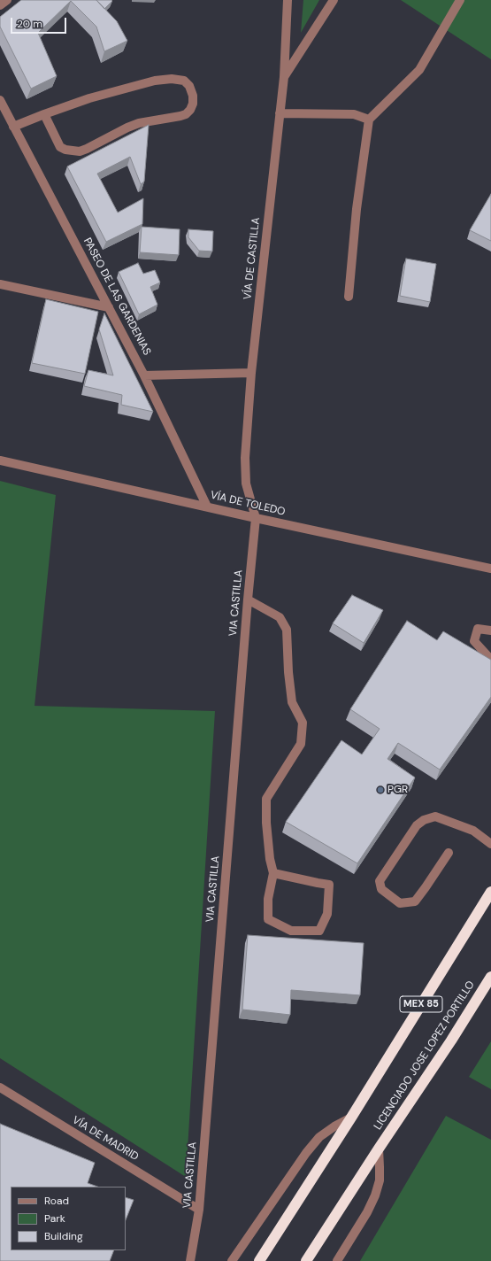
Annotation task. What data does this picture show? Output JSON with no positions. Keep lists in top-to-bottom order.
{
  "streets": {
    "highway": ["MEX 85", "LICENCIADO JOSE LOPEZ PORTILLO"],
    "street": [
      "VÍA DE CASTILLA",
      "PASEO DE LAS GARDENIAS",
      "VÍA DE TOLEDO",
      "VIA CASTILLA",
      "VÍA DE MADRID"
    ]
  },
  "crossings": [
    ["VÍA DE CASTILLA", "VÍA DE TOLEDO"],
    ["VÍA DE CASTILLA", "VIA CASTILLA"],
    ["PASEO DE LAS GARDENIAS", "VÍA DE TOLEDO"],
    ["VÍA DE TOLEDO", "VIA CASTILLA"],
    ["VIA CASTILLA", "VÍA DE MADRID"]
  ],
  "places": ["PGR"],
  "legend": ["Road", "Park", "Building"],
  "scale_bar": "20 m"
}
